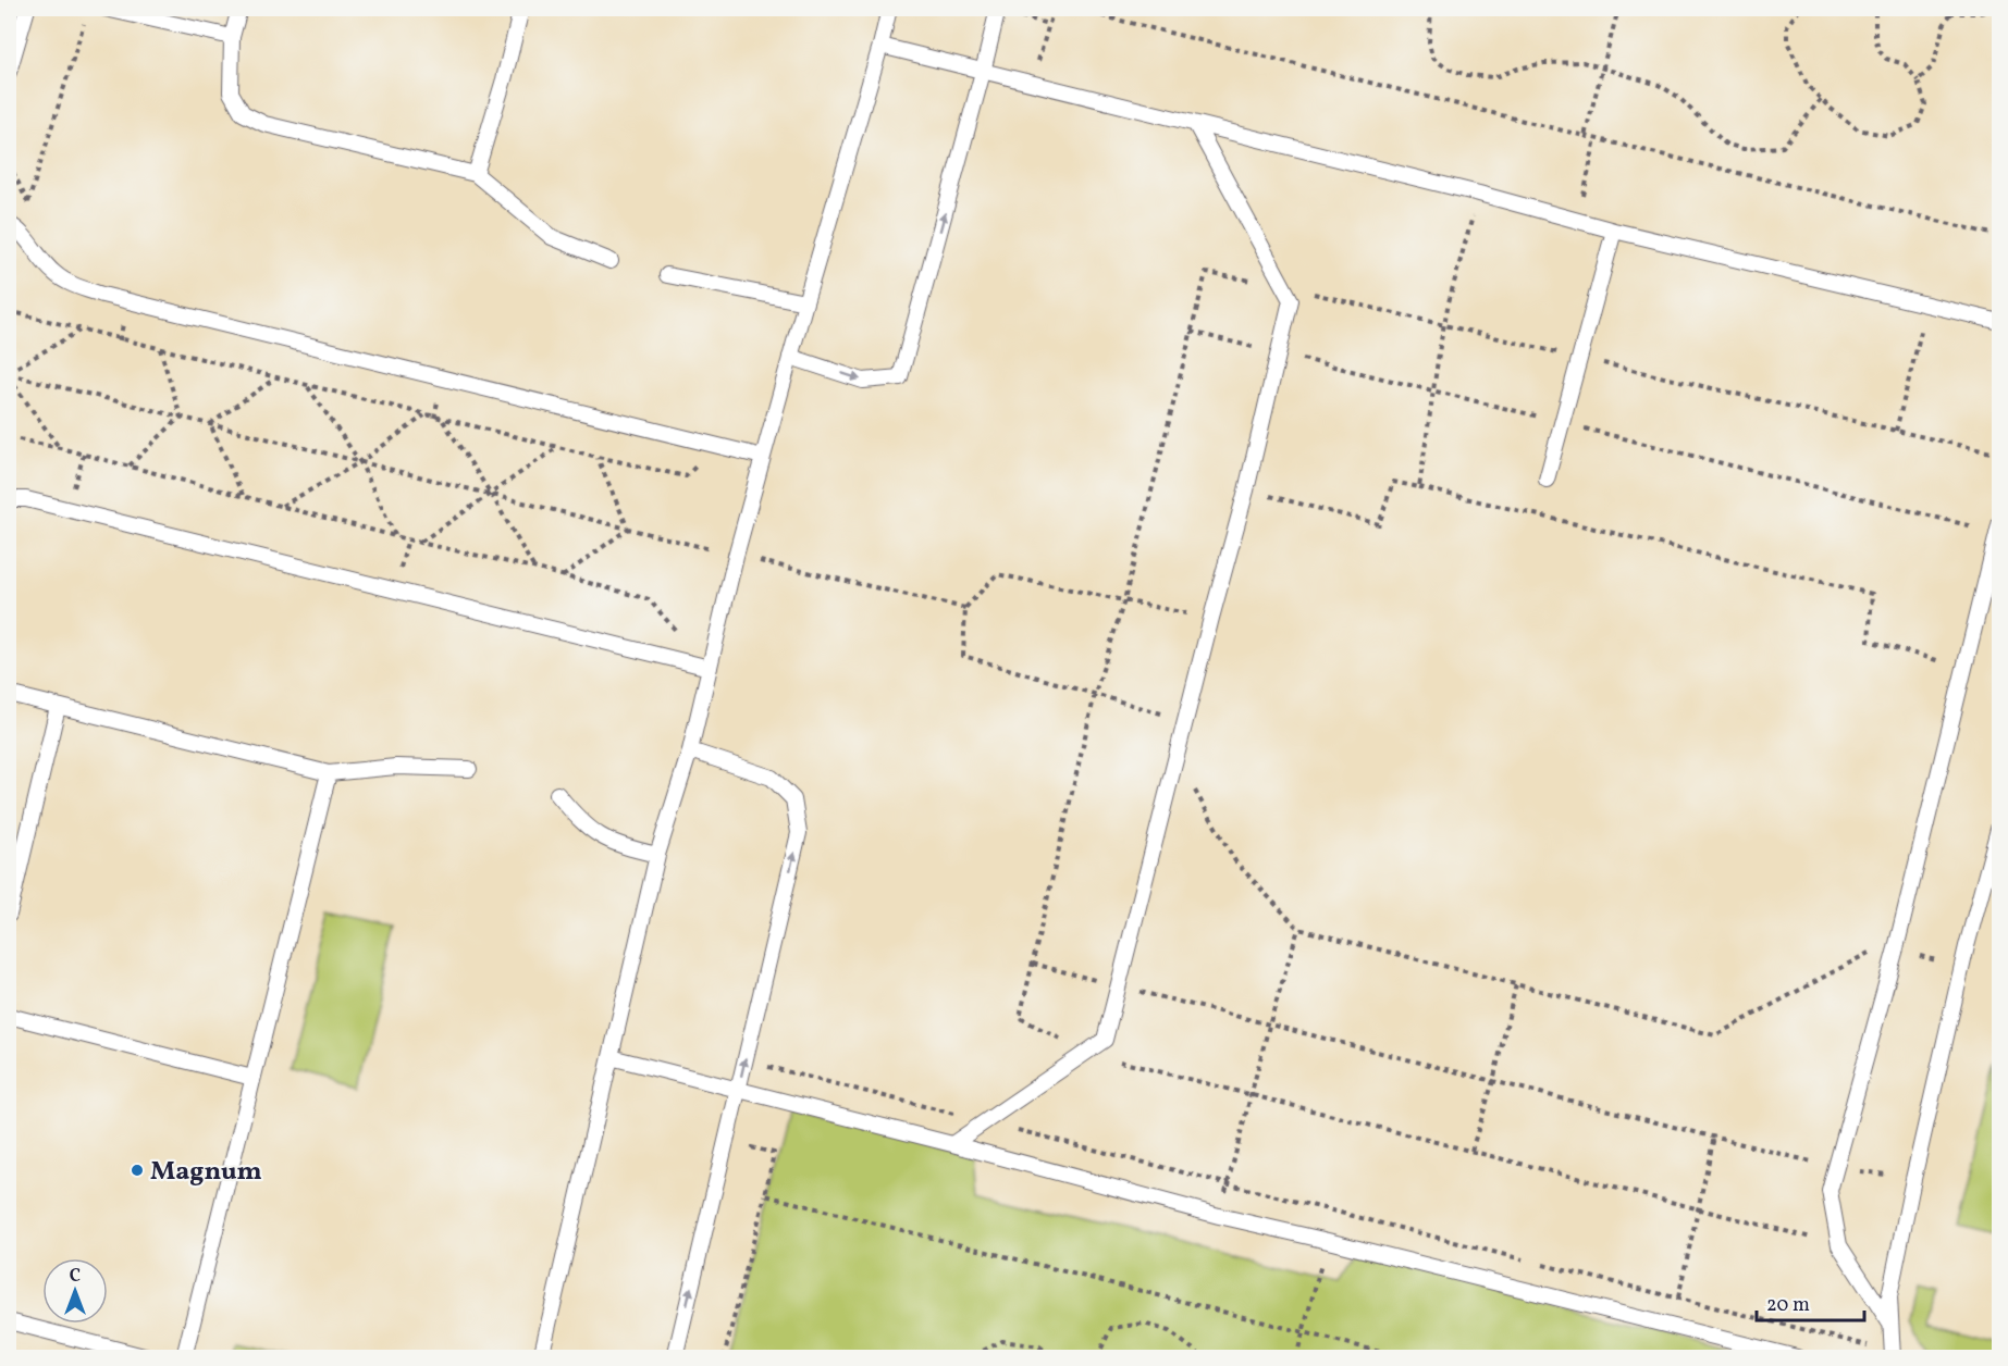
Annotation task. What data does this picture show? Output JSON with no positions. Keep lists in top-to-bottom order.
{
  "places": ["Magnum"],
  "scale_bar": "20 m",
  "north": "top"
}
